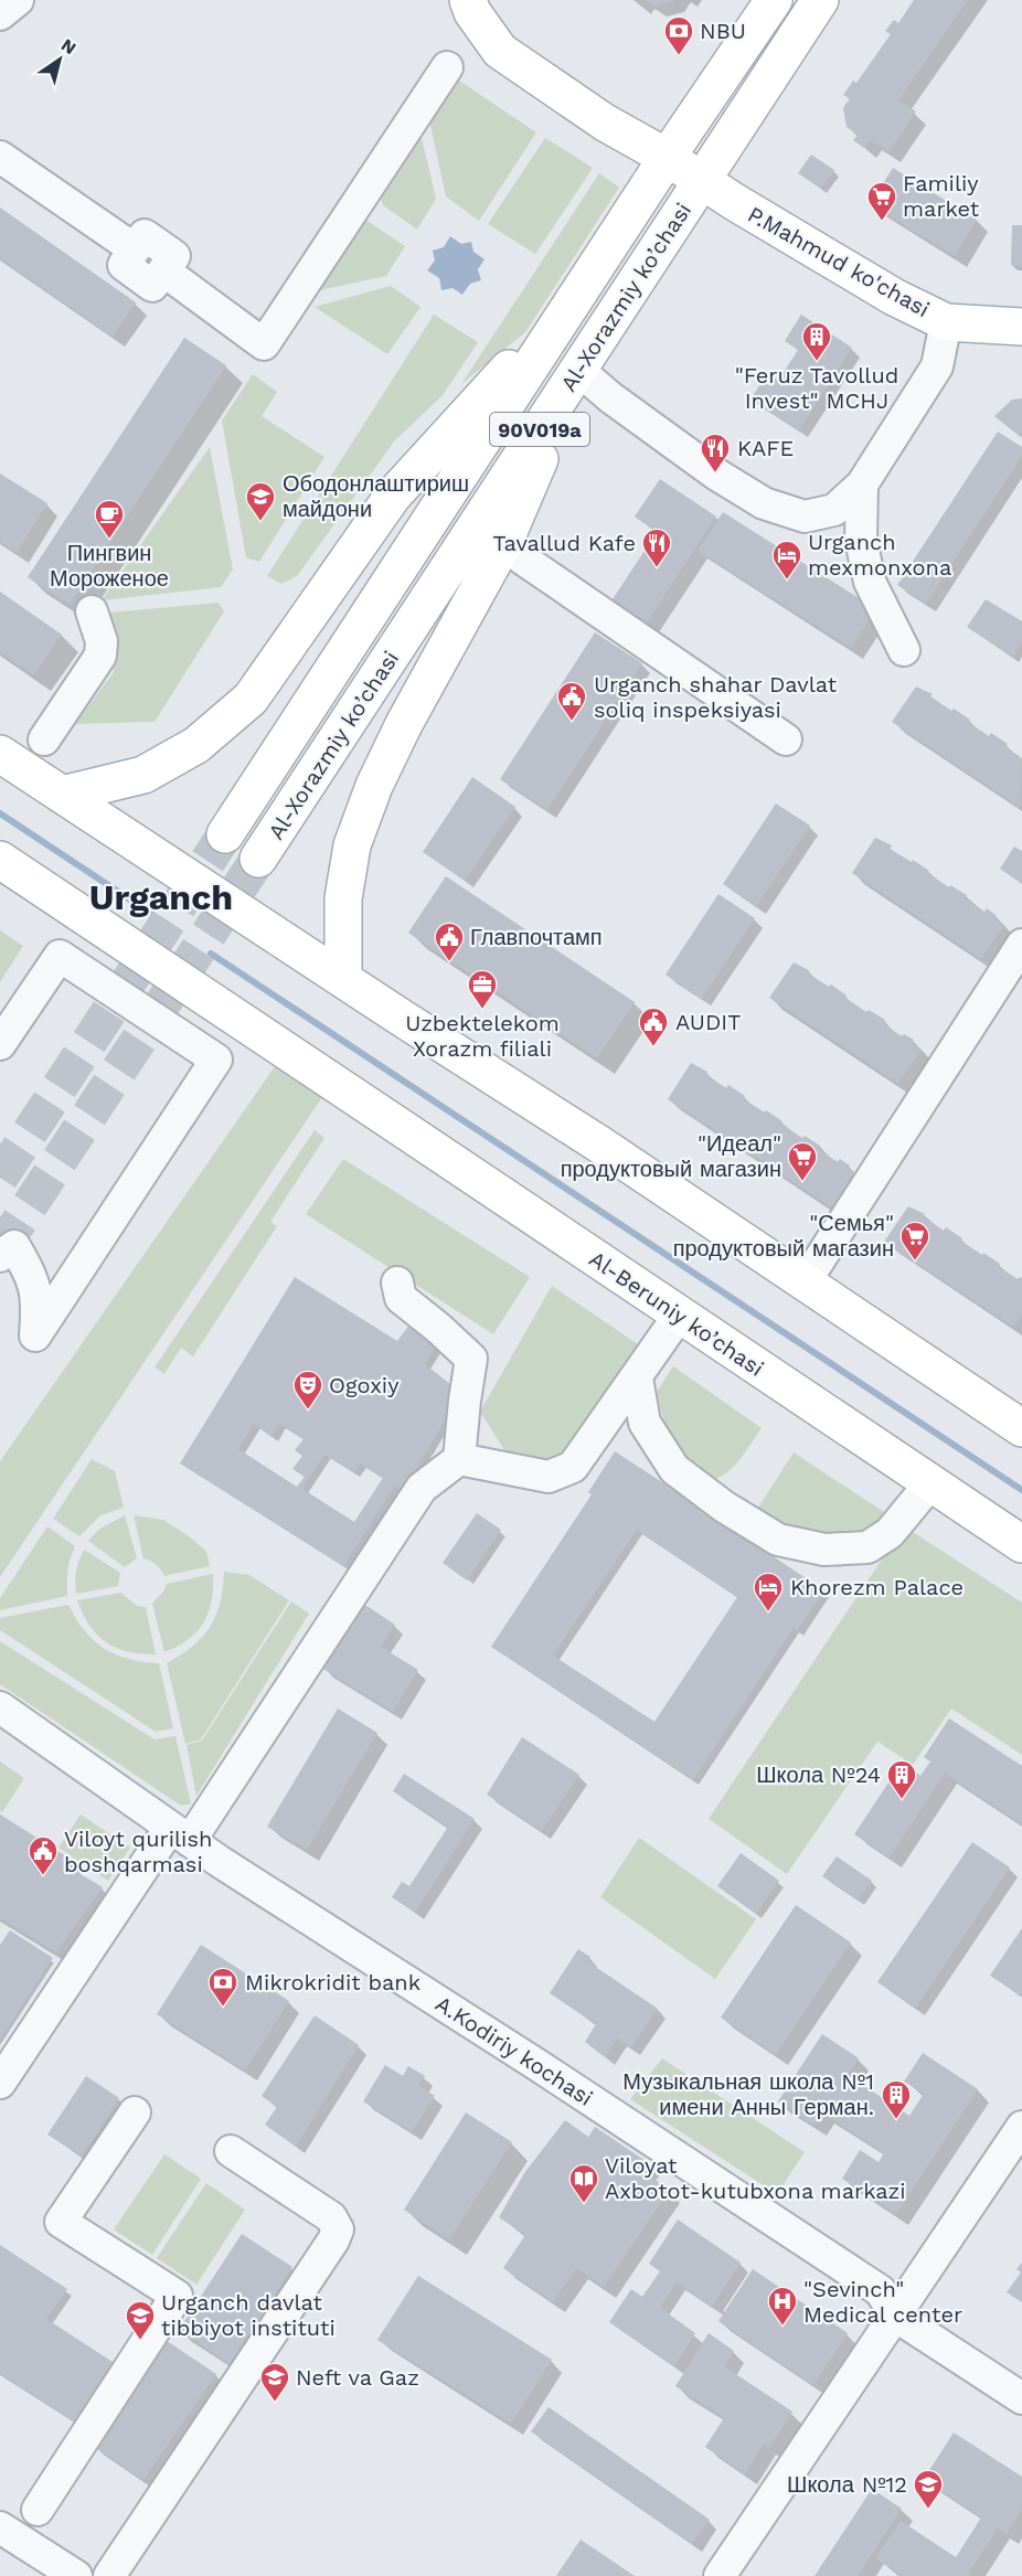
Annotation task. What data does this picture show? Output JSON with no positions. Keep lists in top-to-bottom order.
{
  "streets": {
    "main road": [
      "P.Mahmud ko'chasi",
      "Al-Xorazmiy ko’chasi",
      "90V019a",
      "Al-Beruniy ko’chasi"
    ],
    "street": ["A.Kodiriy kochasi"]
  },
  "crossings": [
    ["P.Mahmud ko'chasi", "Al-Xorazmiy ko’chasi"]
  ],
  "districts": ["Urganch"],
  "places": {
    "bank": ["NBU", "Mikrokridit bank"],
    "supermarket": ["Familiy market", "\"Идеал\" продуктовый магазин", "\"Семья\" продуктовый магазин"],
    "building": ["\"Feruz Tavollud Invest\" MCHJ", "Школа №24", "Музыкальная школа №1 имени Анны Герман."],
    "restaurant": ["KAFE", "Tavallud Kafe"],
    "school or university": [
      "Ободонлаштириш майдони",
      "Urganch davlat tibbiyot instituti",
      "Neft va Gaz",
      "Школа №12"
    ],
    "cafe": ["Пингвин Мороженое"],
    "hotel": ["Urganch mexmonxona", "Khorezm Palace"],
    "public building": [
      "Urganch shahar Davlat soliq inspeksiyasi",
      "Главпочтамп",
      "AUDIT",
      "Viloyt qurilish boshqarmasi"
    ],
    "office": ["Uzbektelekom Xorazm filiali"],
    "theatre": ["Ogoxiy"],
    "library": ["Viloyat Axbotot-kutubxona markazi"],
    "hospital": ["\"Sevinch\" Medical center"]
  },
  "north": "top right"
}
